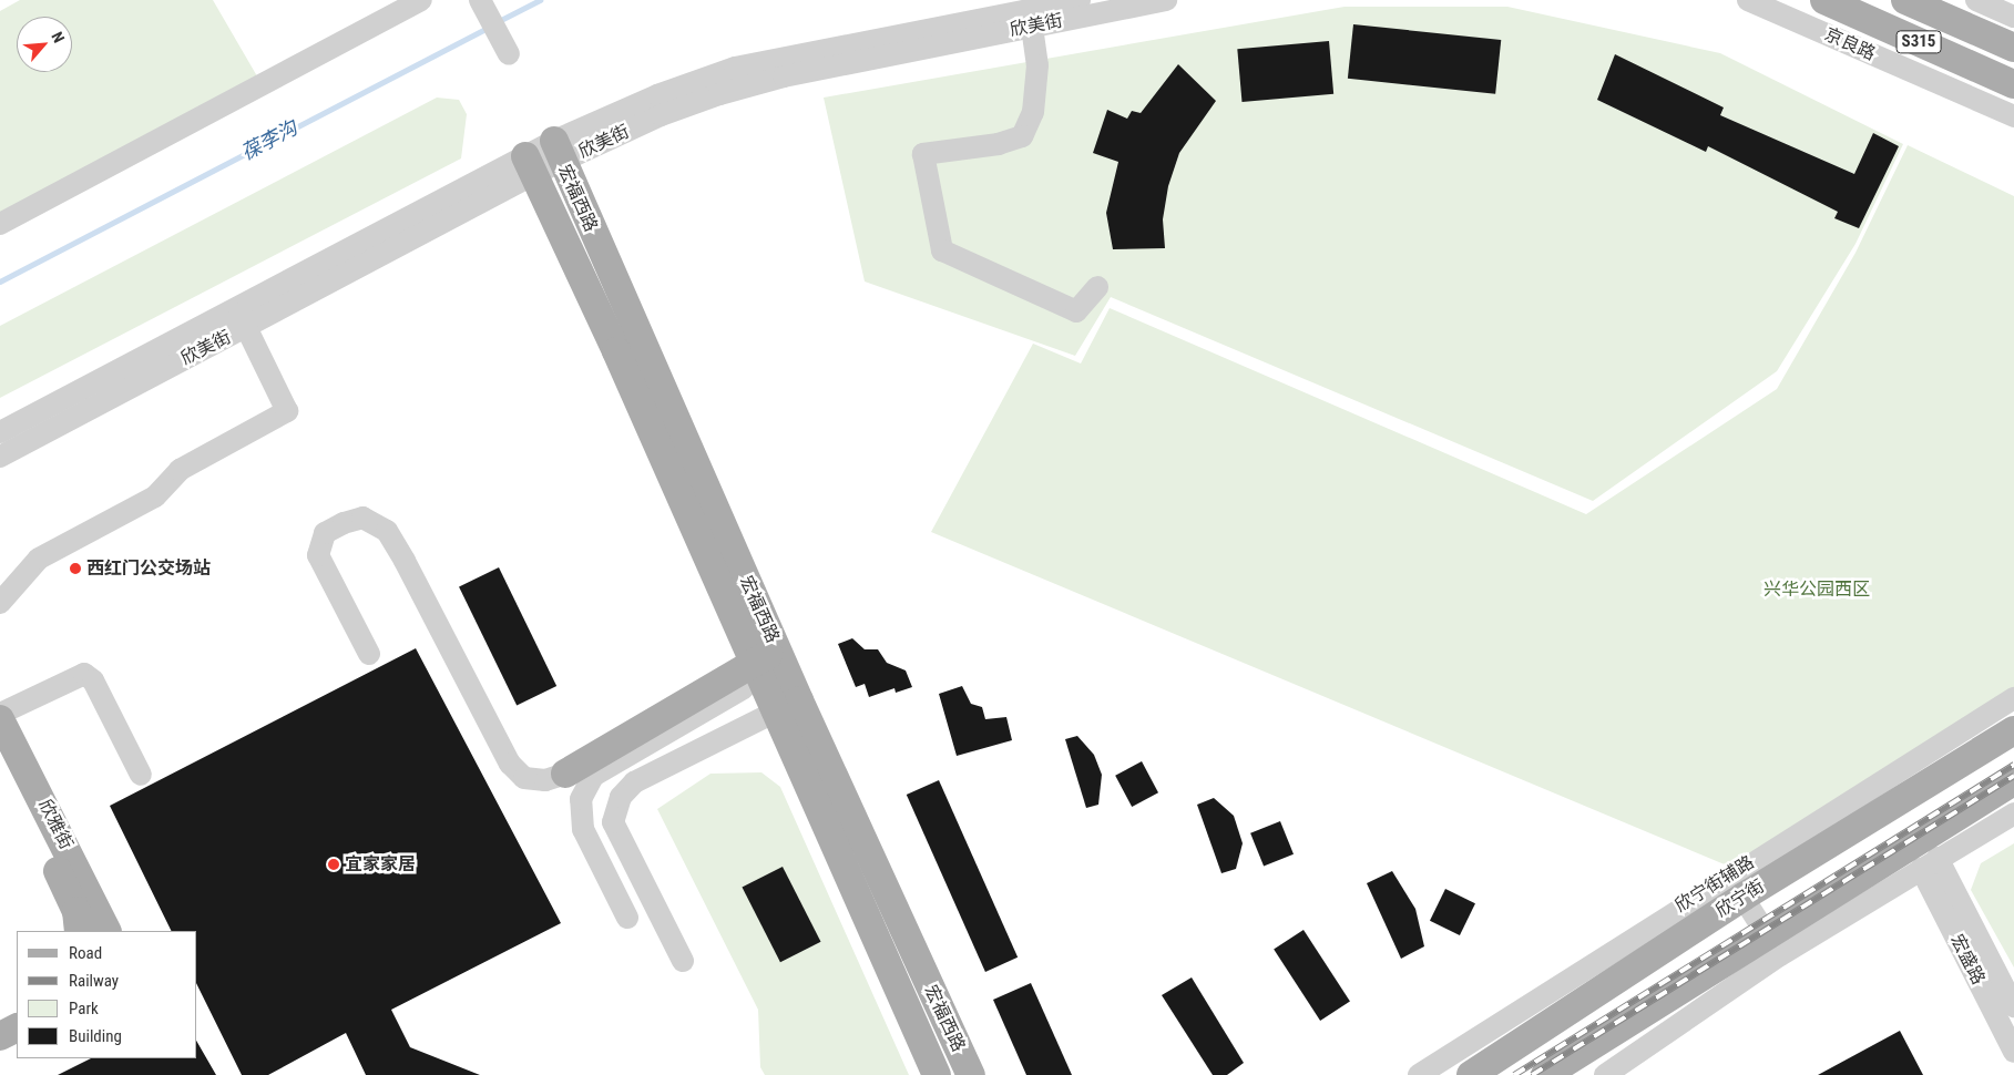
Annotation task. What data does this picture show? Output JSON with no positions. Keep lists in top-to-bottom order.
{
  "streets": {
    "main road": [
      "S315",
      "京良路",
      "宏福西路",
      "欣雅街",
      "欣宁街"
    ],
    "street": ["欣美街", "欣宁街辅路", "宏盛路"]
  },
  "crossings": [
    ["欣美街", "宏福西路"],
    ["欣宁街辅路", "欣宁街"]
  ],
  "water": ["葆李沟"],
  "parks": ["兴华公园西区"],
  "places": ["西红门公交场站", "宜家家居"],
  "legend": [
    "Road",
    "Railway",
    "Park",
    "Building"
  ],
  "north": "top right"
}
